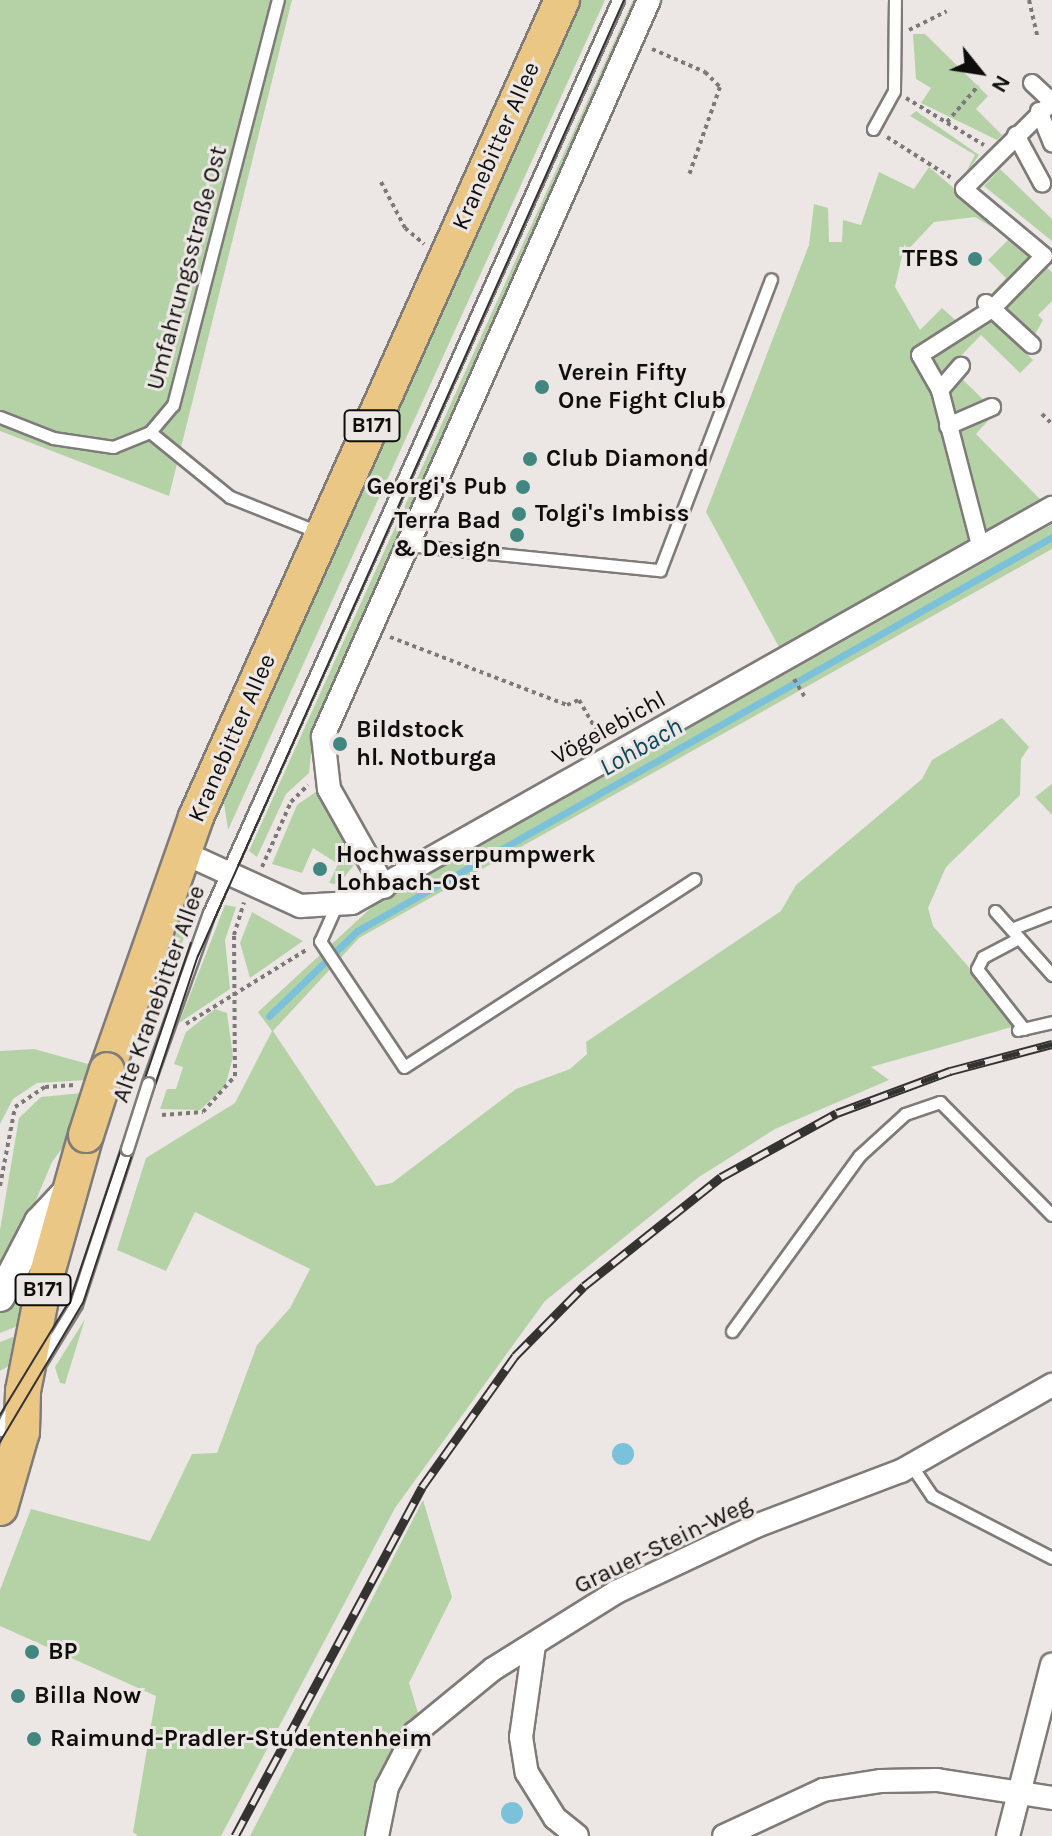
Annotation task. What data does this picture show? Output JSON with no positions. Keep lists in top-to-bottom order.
{
  "streets": {
    "main road": ["Kranebitter Allee", "B171"],
    "street": ["Vögelebichl", "Grauer-Stein-Weg"],
    "lane": ["Umfahrungsstraße Ost", "Alte Kranebitter Allee"]
  },
  "crossings": [
    ["Kranebitter Allee", "Vögelebichl"],
    ["Kranebitter Allee", "Alte Kranebitter Allee"],
    ["Vögelebichl", "Alte Kranebitter Allee"]
  ],
  "water": ["Lohbach"],
  "places": [
    "TFBS",
    "Verein Fifty One Fight Club",
    "Club Diamond",
    "Georgi's Pub",
    "Tolgi's Imbiss",
    "Terra Bad & Design",
    "Bildstock hl. Notburga",
    "Hochwasserpumpwerk Lohbach-Ost",
    "BP",
    "Billa Now",
    "Raimund-Pradler-Studentenheim"
  ],
  "north": "bottom right"
}
